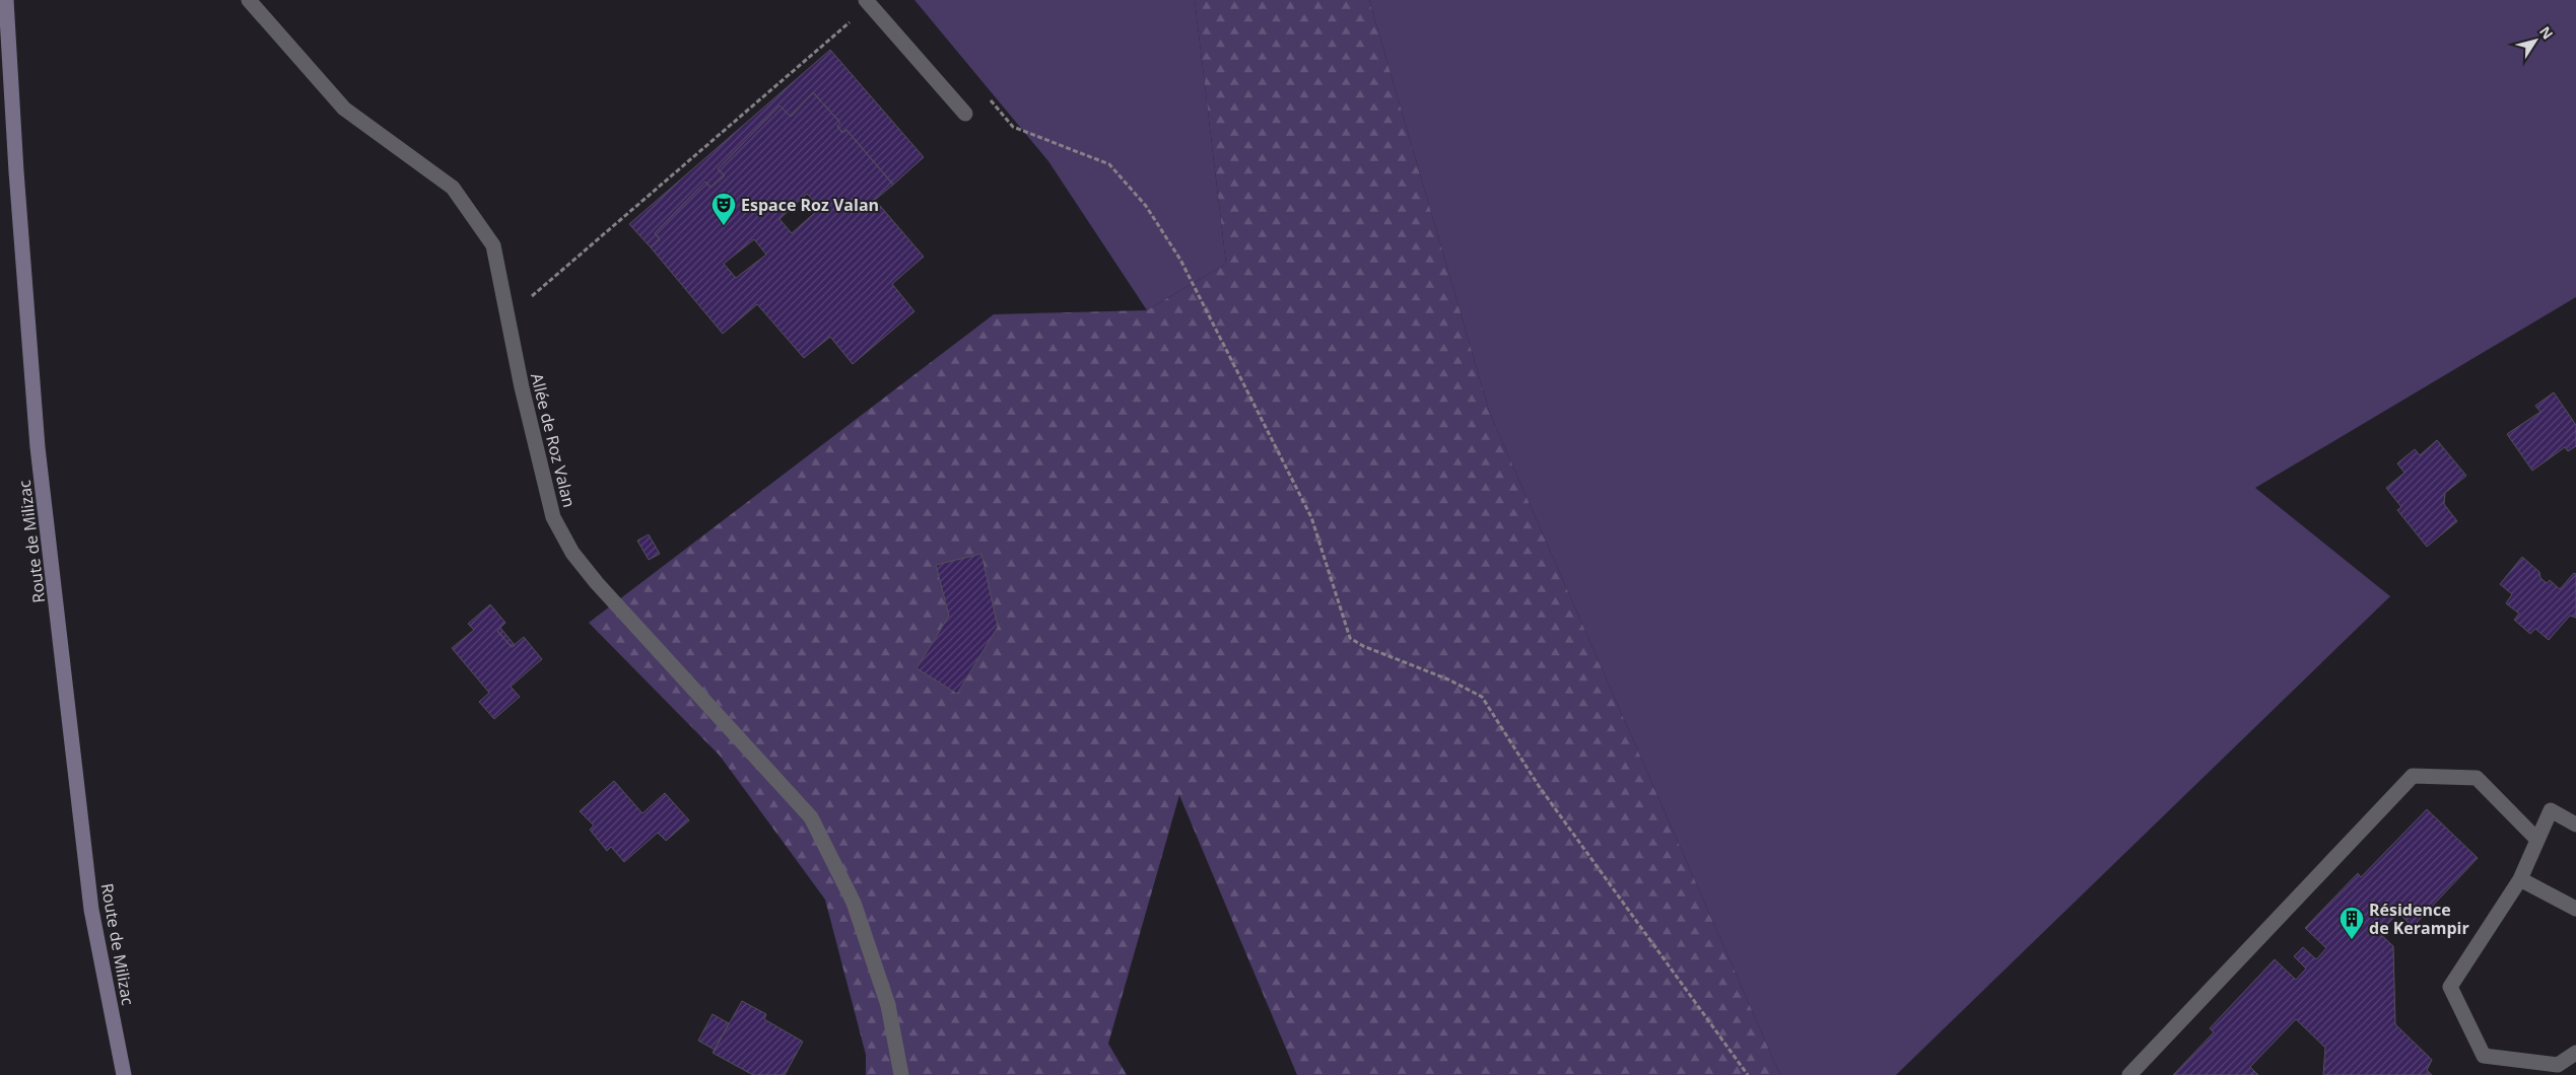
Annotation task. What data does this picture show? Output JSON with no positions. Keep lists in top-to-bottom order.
{
  "streets": {
    "main road": ["Route de Milizac"],
    "street": ["Allée de Roz Valan"]
  },
  "places": {
    "theatre": ["Espace Roz Valan"],
    "building": ["Résidence de Kerampir"]
  },
  "north": "top right"
}
